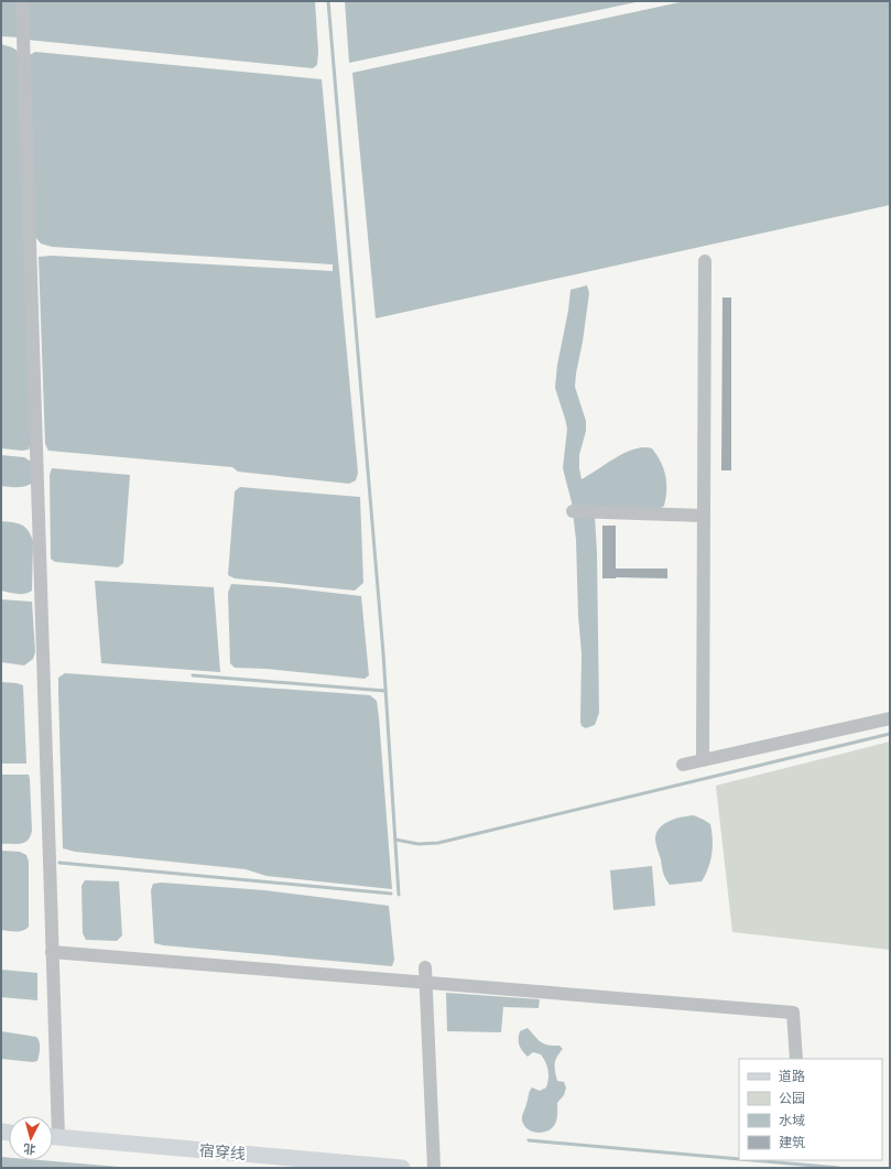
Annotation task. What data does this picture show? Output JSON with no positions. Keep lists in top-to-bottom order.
{
  "streets": {
    "main road": ["宿穿线"]
  },
  "legend": [
    "道路",
    "公园",
    "水域",
    "建筑"
  ],
  "north": "bottom"
}
